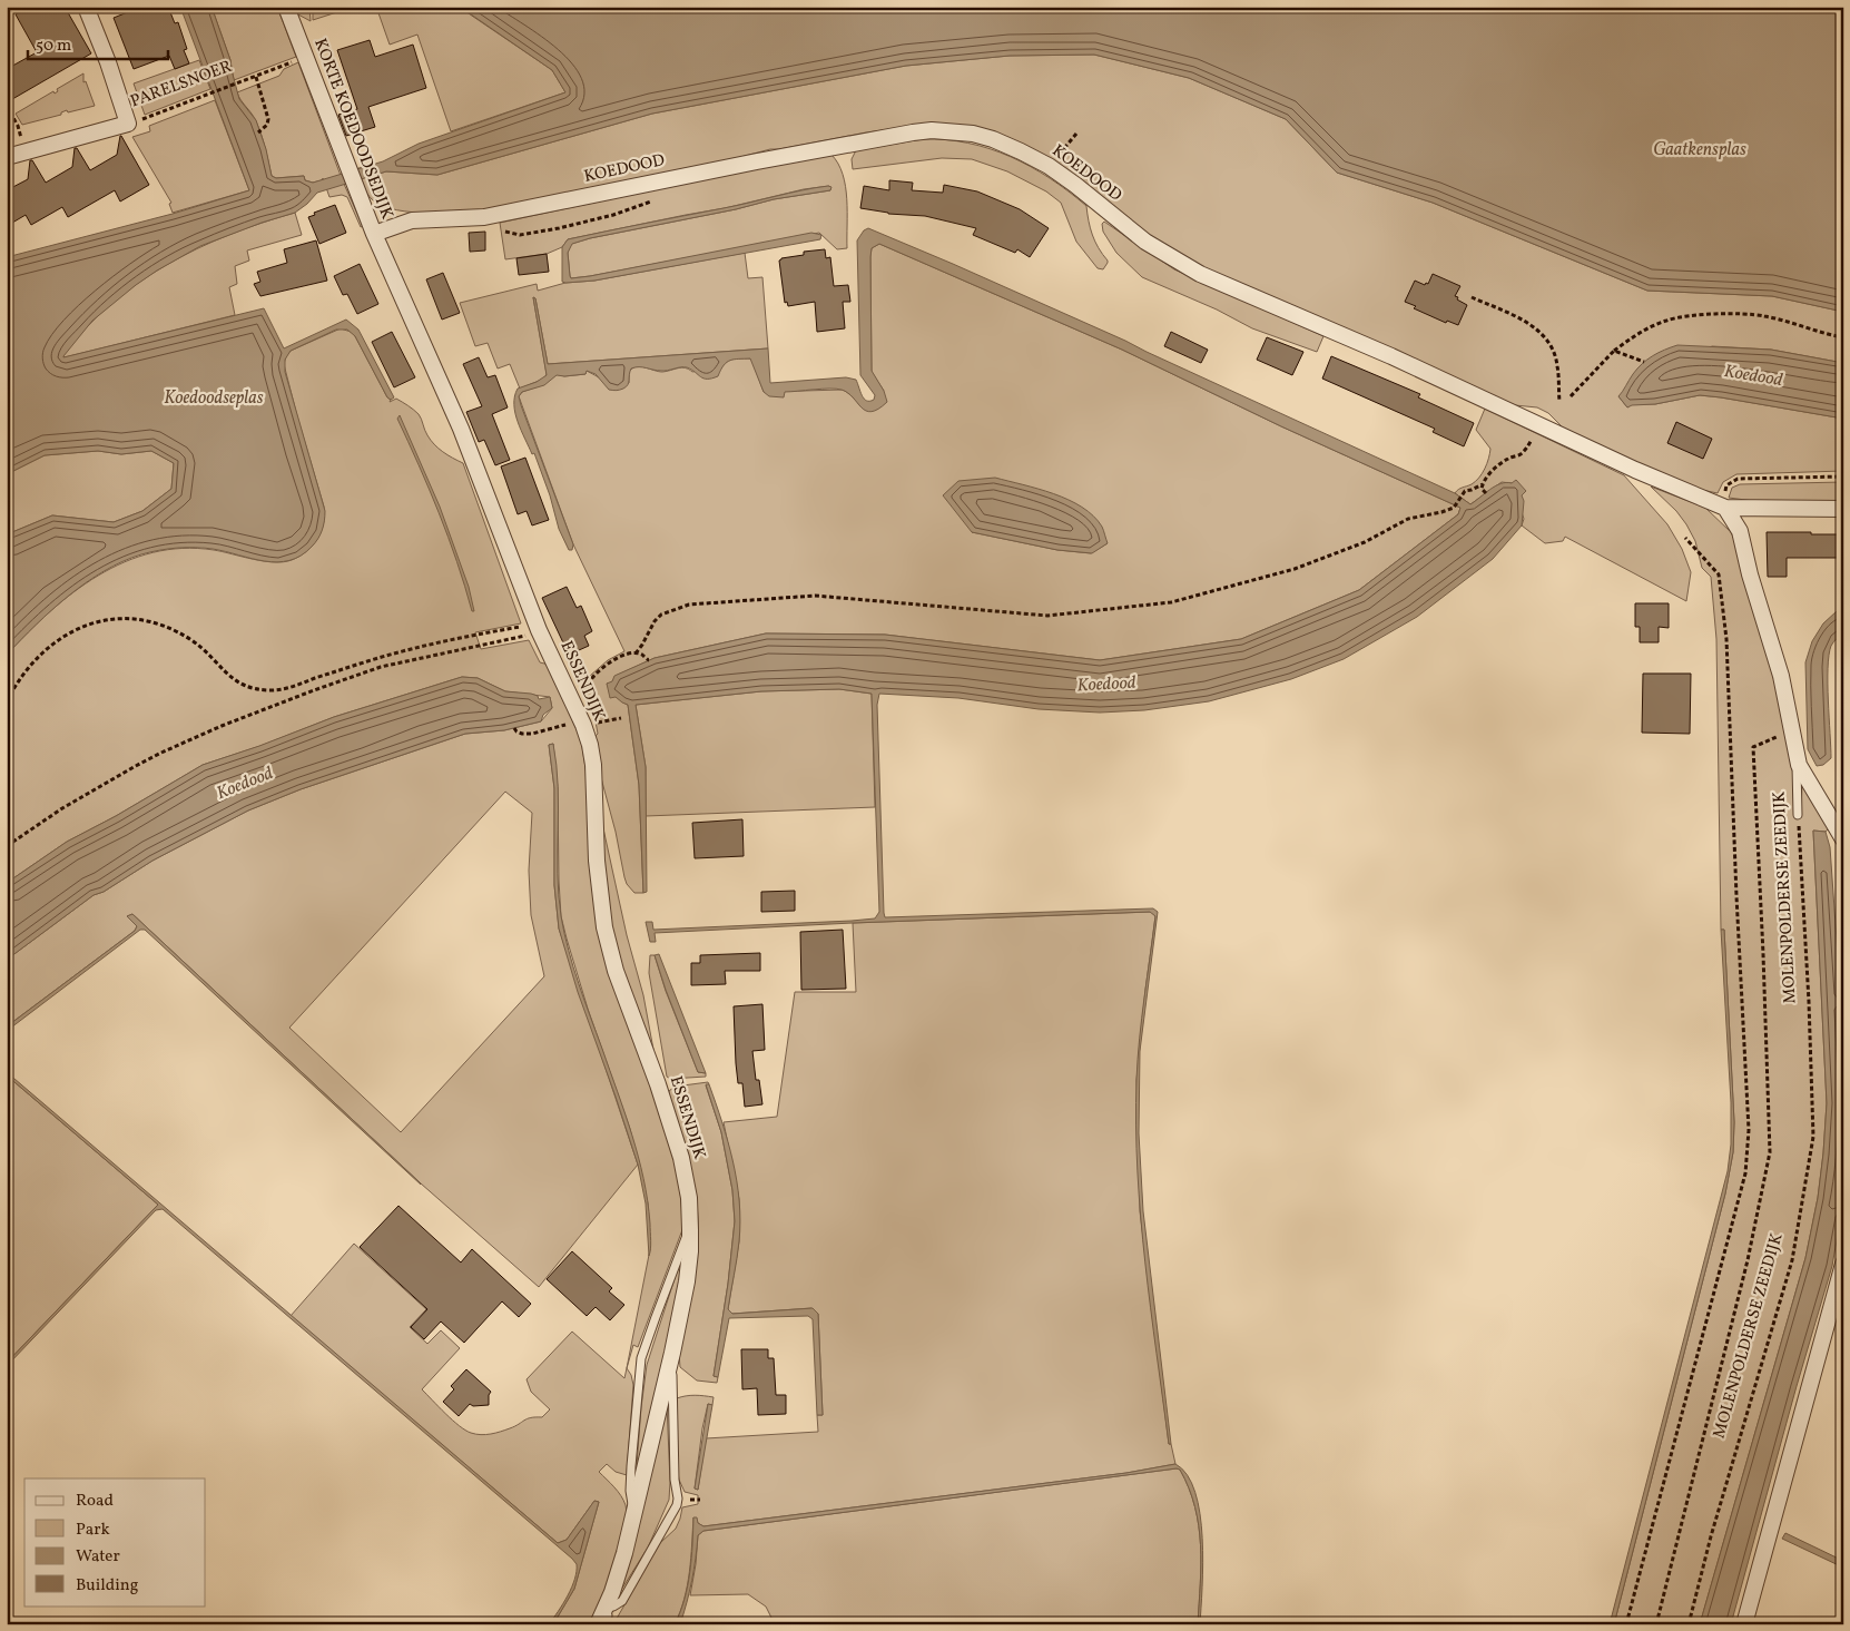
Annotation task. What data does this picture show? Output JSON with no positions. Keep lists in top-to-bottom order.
{
  "streets": {
    "street": [
      "PARELSNOER",
      "KORTE KOEDOODSEDIJK",
      "KOEDOOD",
      "ESSENDIJK",
      "MOLENPOLDERSE ZEEDIJK"
    ]
  },
  "crossings": [
    ["KORTE KOEDOODSEDIJK", "KOEDOOD"],
    ["KORTE KOEDOODSEDIJK", "ESSENDIJK"],
    ["KOEDOOD", "ESSENDIJK"],
    ["KOEDOOD", "MOLENPOLDERSE ZEEDIJK"]
  ],
  "water": ["Gaatkensplas", "Koedood", "Koedoodseplas"],
  "legend": [
    "Road",
    "Park",
    "Water",
    "Building"
  ],
  "scale_bar": "50 m"
}
